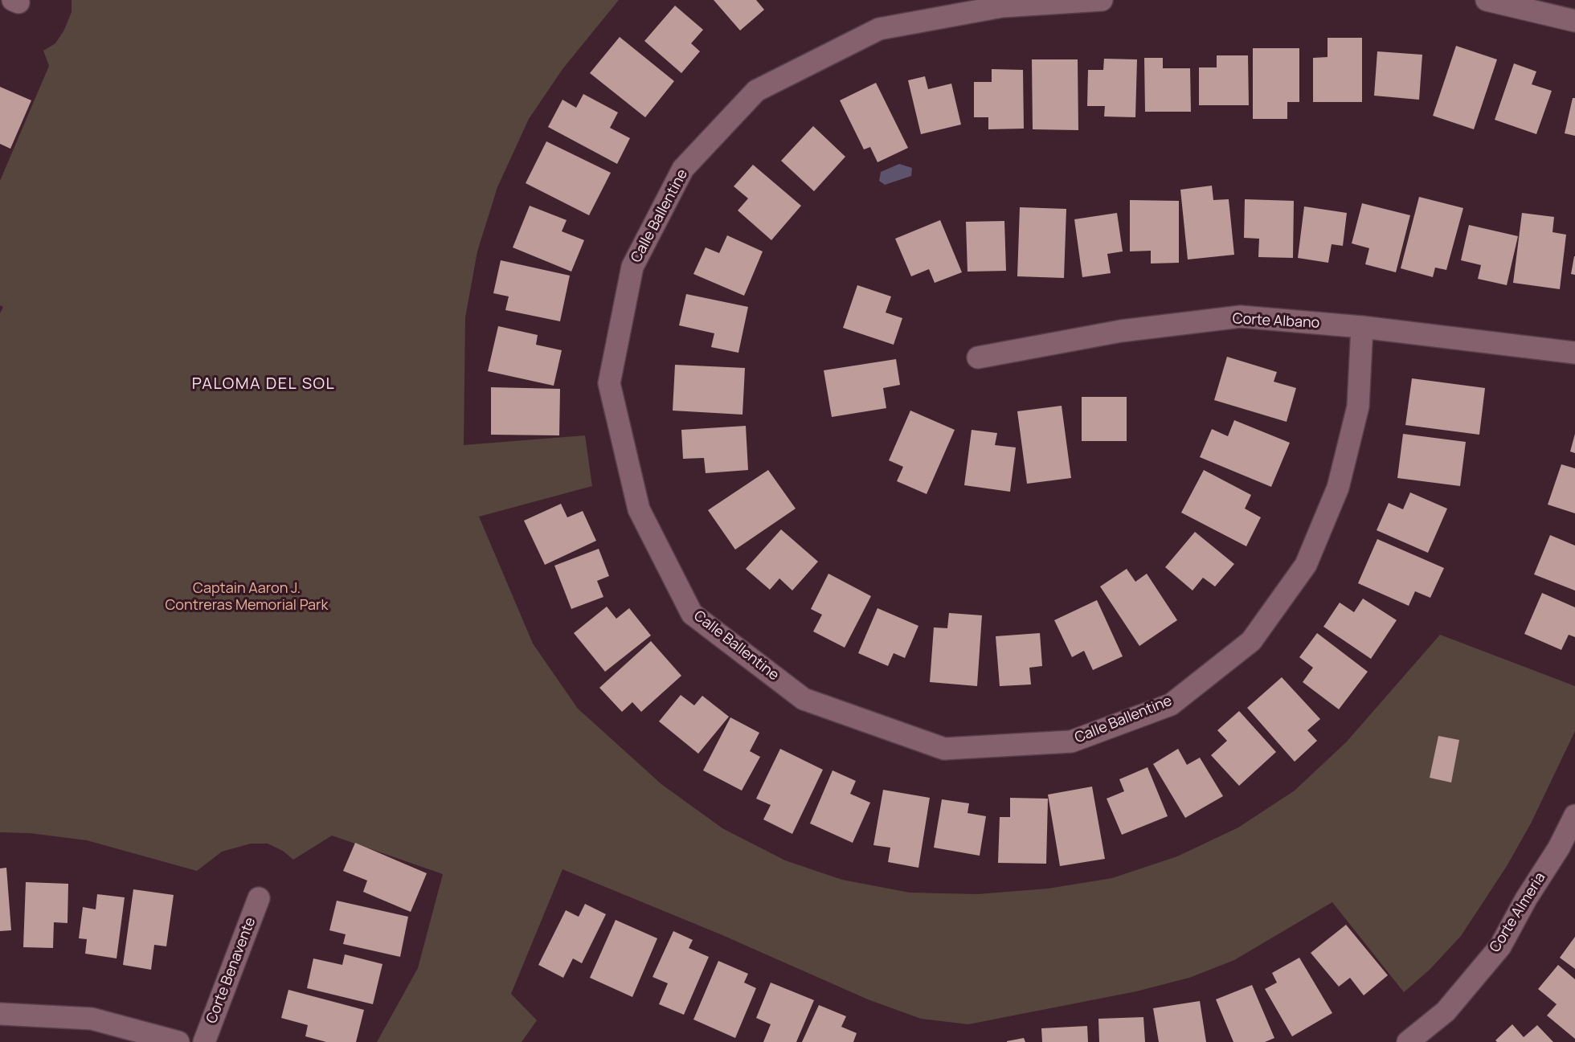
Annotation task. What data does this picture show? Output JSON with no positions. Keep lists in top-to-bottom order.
{
  "streets": {
    "street": [
      "Calle Ballentine",
      "Corte Albano",
      "Corte Almeria",
      "Corte Benavente"
    ]
  },
  "crossings": [
    ["Calle Ballentine", "Corte Albano"]
  ],
  "districts": ["PALOMA DEL SOL"],
  "parks": ["Captain Aaron J. Contreras Memorial Park"]
}
